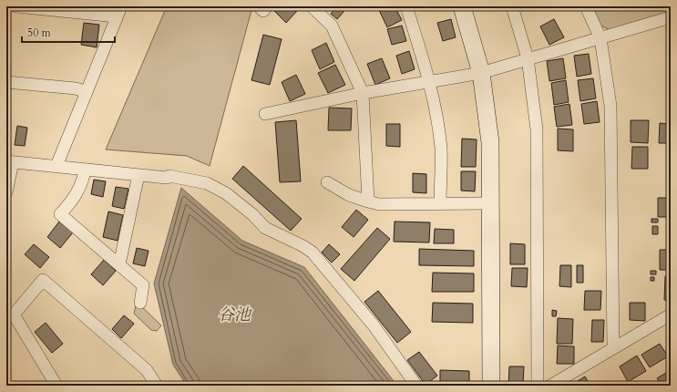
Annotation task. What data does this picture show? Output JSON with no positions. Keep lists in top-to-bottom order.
{
  "water": ["谷池"],
  "scale_bar": "50 m"
}
